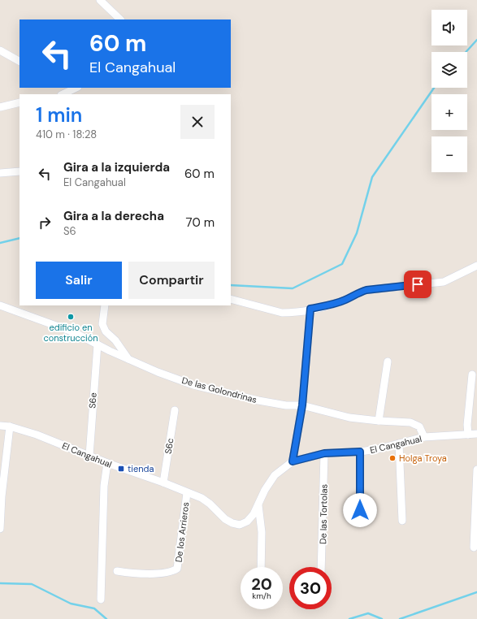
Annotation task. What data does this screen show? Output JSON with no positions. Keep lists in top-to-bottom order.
{
  "streets": {
    "street": [
      "De las Golondrinas",
      "S6e",
      "El Cangahual",
      "S6c",
      "De las Tortolas",
      "De los Arrieros"
    ]
  },
  "crossings": [
    ["De las Golondrinas", "S6e"],
    ["De las Golondrinas", "El Cangahual"],
    ["S6e", "El Cangahual"],
    ["El Cangahual", "S6c"],
    ["El Cangahual", "De las Tortolas"],
    ["El Cangahual", "De los Arrieros"]
  ],
  "places": {
    "other": ["edificio en construcción", "Holga Troya"],
    "transit": ["tienda"]
  },
  "page": {
    "map_buttons": ["+", "−"],
    "turn": ["60 m", "El Cangahual"],
    "heading": ["1 min", "410 m · 18:28"],
    "list": [
      {
        "name": "Gira a la izquierda",
        "note": "El Cangahual",
        "value": "60 m"
      },
      {
        "name": "Gira a la derecha",
        "note": "S6",
        "value": "70 m"
      }
    ],
    "buttons": ["Salir", "Compartir"],
    "speed": "20 km/h",
    "limit": "30"
  }
}
